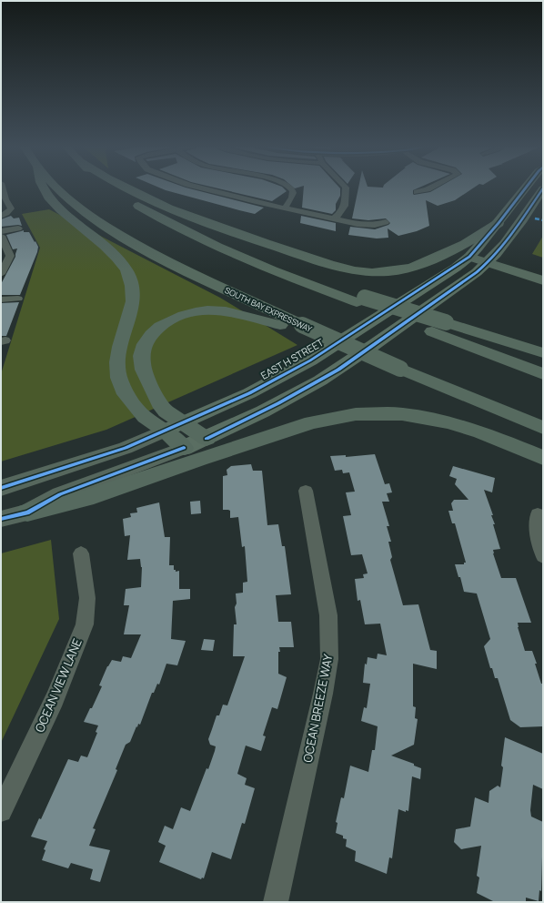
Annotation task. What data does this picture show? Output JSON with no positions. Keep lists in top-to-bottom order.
{
  "streets": {
    "highway": ["SOUTH BAY EXPRESSWAY"],
    "main road": ["EAST H STREET"],
    "street": ["OCEAN VIEW LANE", "OCEAN BREEZE WAY"]
  }
}
